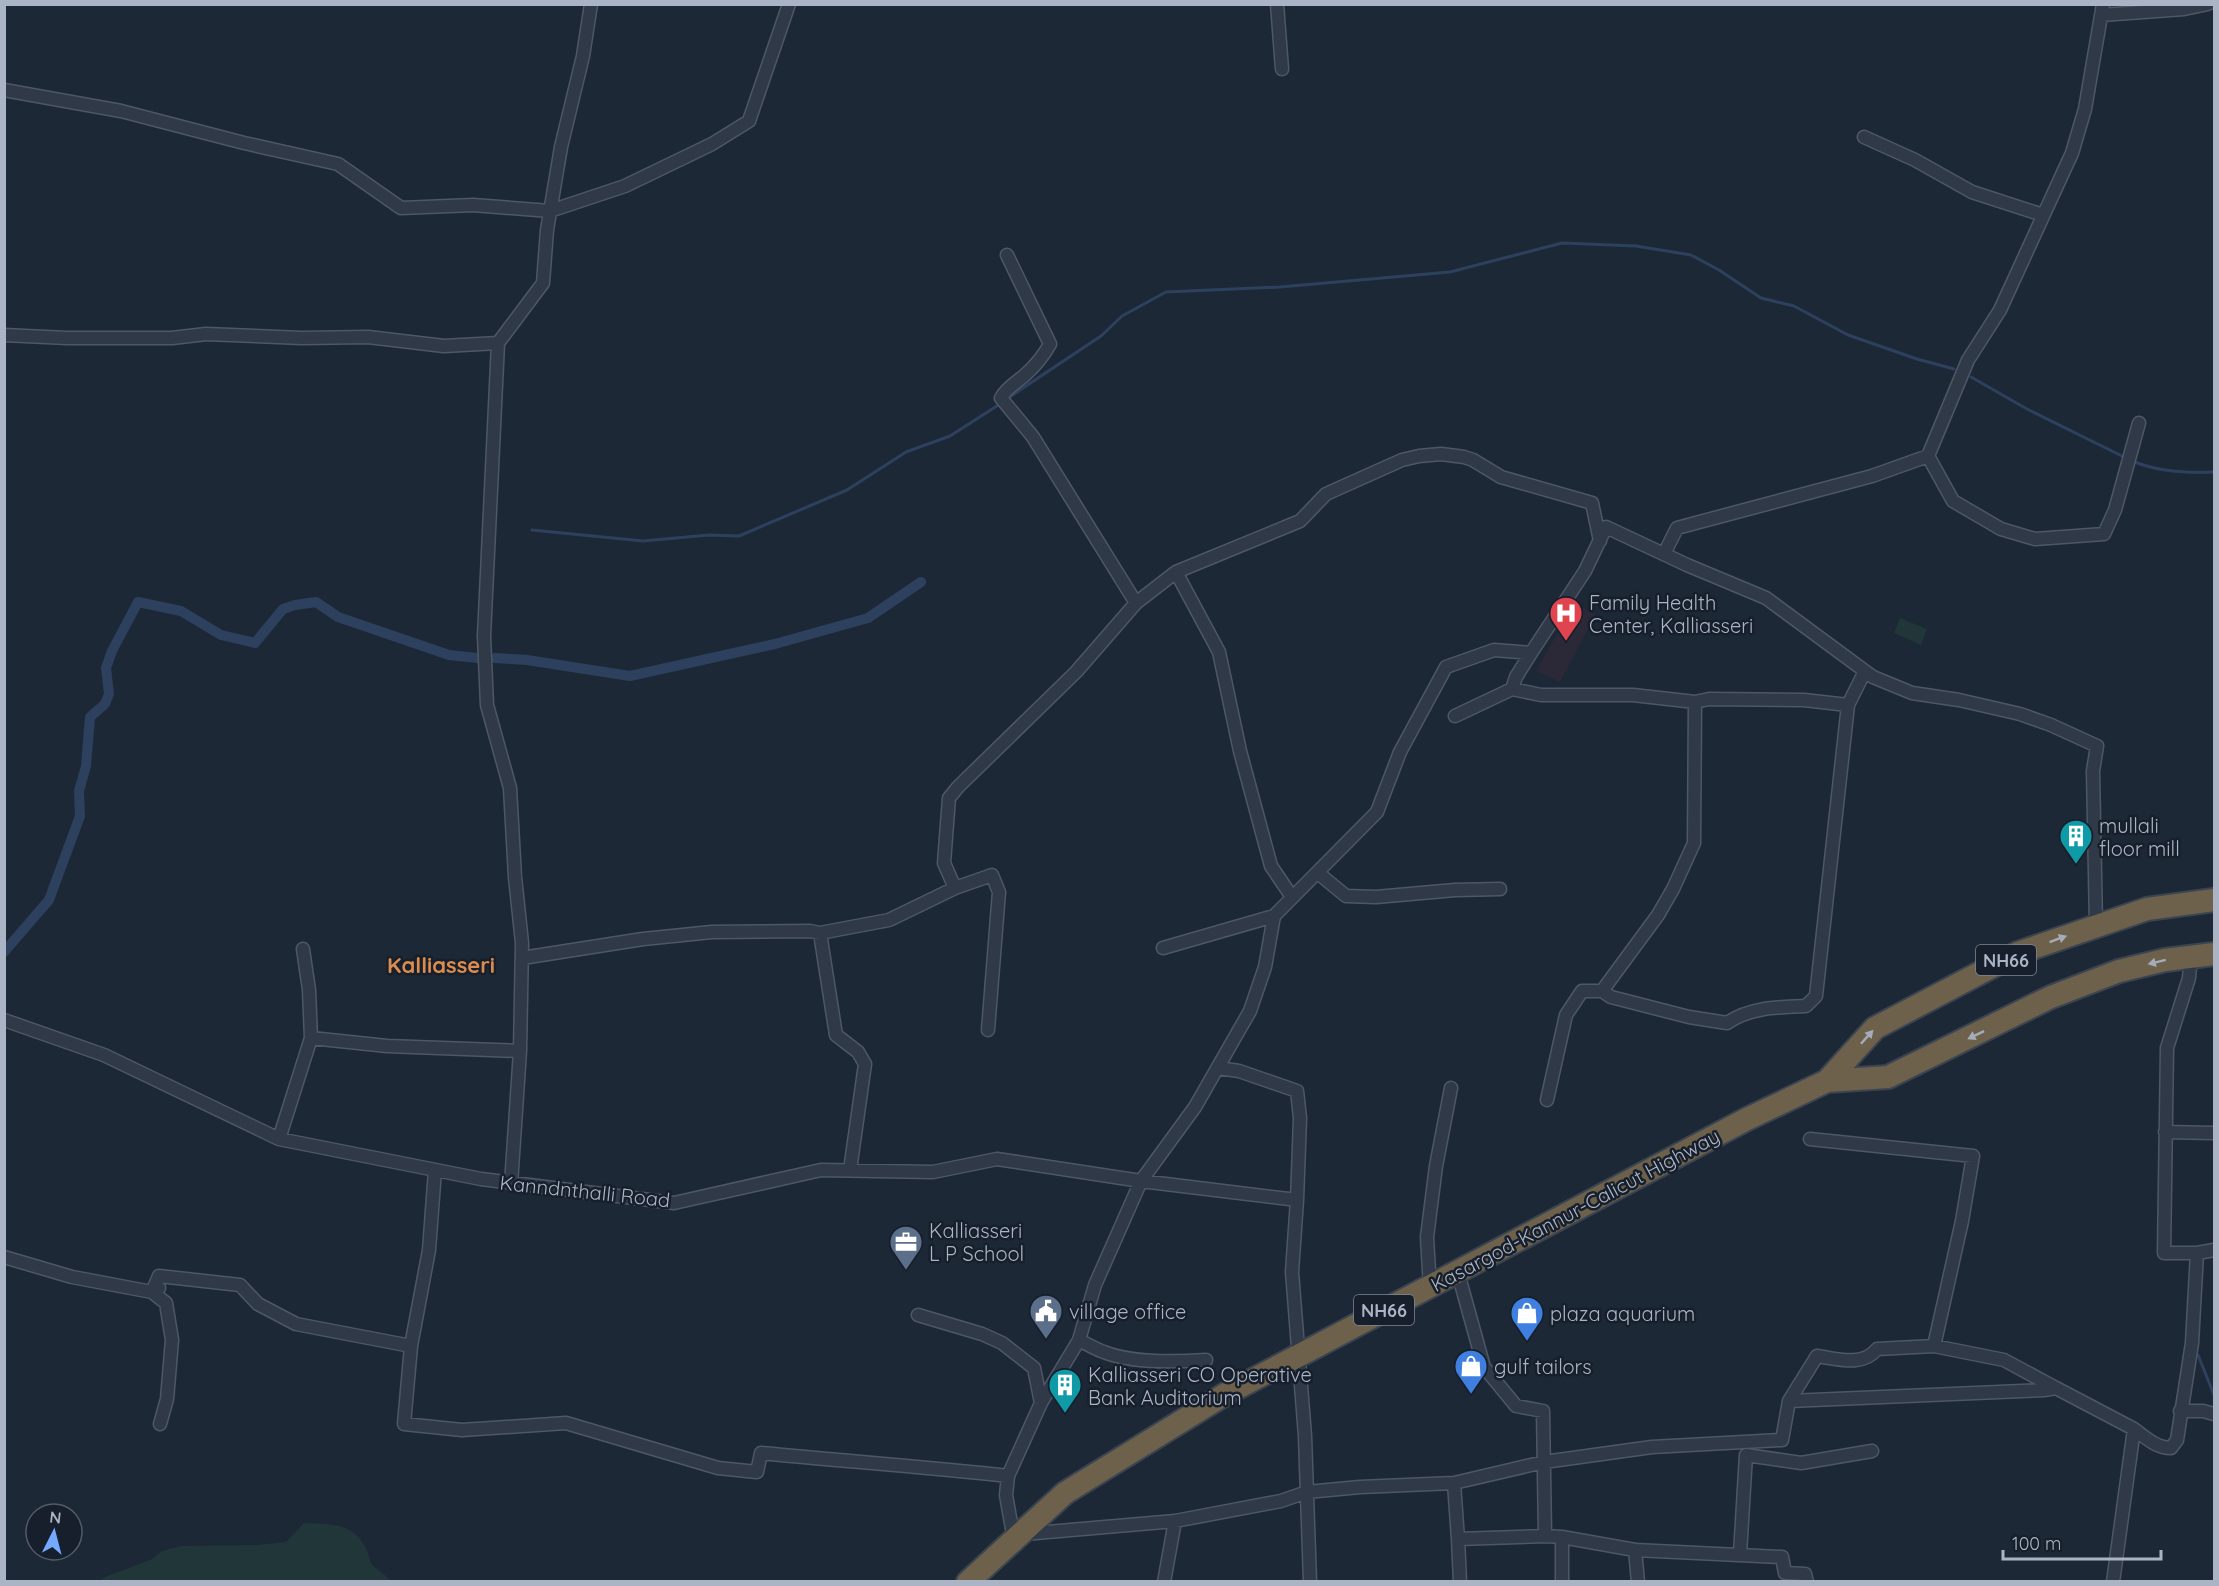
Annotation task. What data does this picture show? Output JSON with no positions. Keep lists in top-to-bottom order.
{
  "streets": {
    "highway": ["NH66", "Kasargod-Kannur-Calicut Highway"],
    "street": ["Kanndnthalli Road"]
  },
  "districts": ["Kalliasseri"],
  "places": {
    "hospital": ["Family Health Center, Kalliasseri"],
    "building": ["mullali floor mill", "Kalliasseri CO Operative Bank Auditorium"],
    "office": ["Kalliasseri L P School"],
    "public building": ["village office"],
    "shop": ["plaza aquarium", "gulf tailors"]
  },
  "scale_bar": "100 m",
  "north": "top"
}
